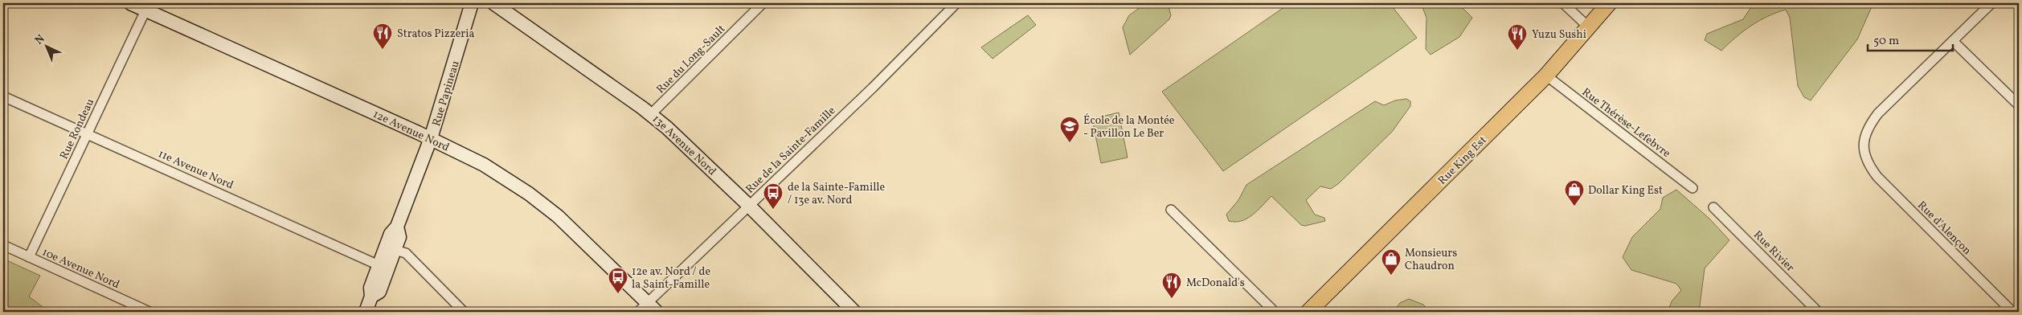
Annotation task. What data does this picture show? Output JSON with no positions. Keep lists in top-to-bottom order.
{
  "streets": {
    "main road": [
      "Rue Papineau",
      "12e Avenue Nord",
      "13e Avenue Nord",
      "Rue King Est"
    ],
    "street": [
      "Rue du Long-Sault",
      "Rue Thérèse-Lefebvre",
      "Rue Rondeau",
      "Rue de la Sainte-Famille",
      "11e Avenue Nord",
      "Rue d'Alençon",
      "Rue Rivier",
      "10e Avenue Nord"
    ]
  },
  "crossings": [
    ["Rue du Long-Sault", "13e Avenue Nord"],
    ["Rue Papineau", "12e Avenue Nord"],
    ["Rue Papineau", "11e Avenue Nord"],
    ["Rue Thérèse-Lefebvre", "Rue King Est"],
    ["Rue Rondeau", "12e Avenue Nord"],
    ["Rue Rondeau", "11e Avenue Nord"],
    ["Rue Rondeau", "10e Avenue Nord"],
    ["12e Avenue Nord", "Rue de la Sainte-Famille"],
    ["13e Avenue Nord", "Rue de la Sainte-Famille"]
  ],
  "places": {
    "restaurant": ["Stratos Pizzeria", "Yuzu Sushi", "McDonald's"],
    "school or university": ["École de la Montée - Pavillon Le Ber"],
    "shop": ["Dollar King Est", "Monsieurs Chaudron"],
    "bus stop": ["de la Sainte-Famille / 13e av. Nord", "12e av. Nord / de la Saint-Famille"]
  },
  "scale_bar": "50 m",
  "north": "top left"
}
